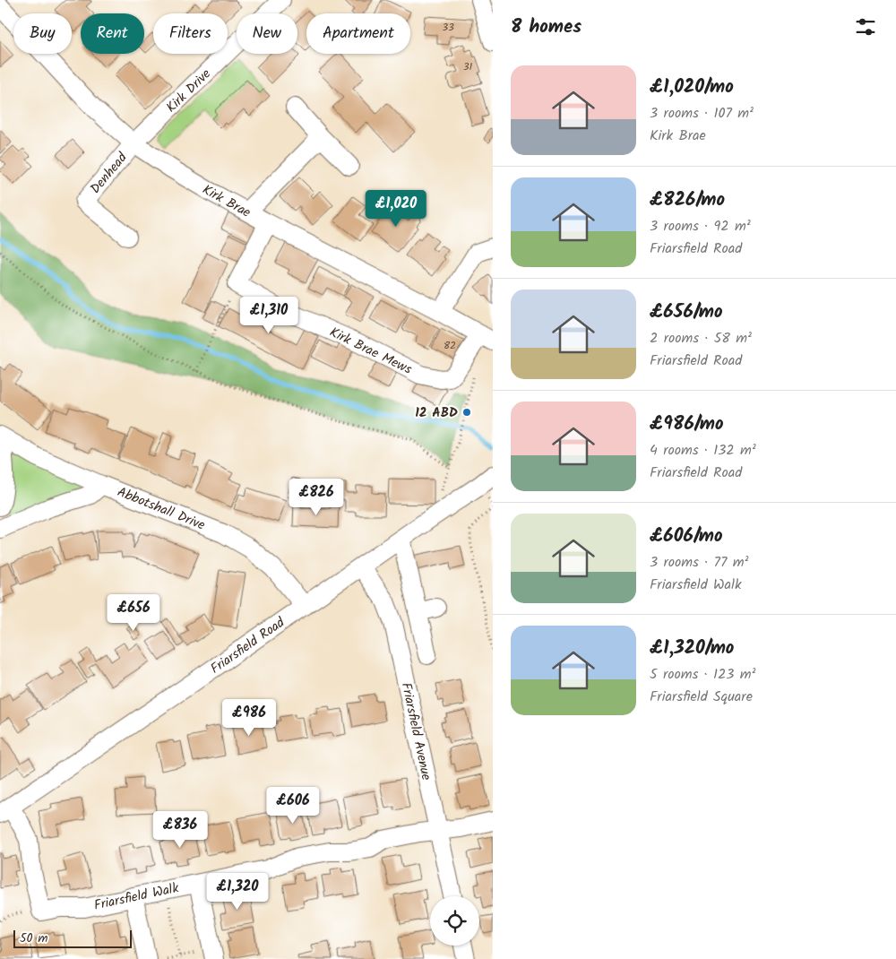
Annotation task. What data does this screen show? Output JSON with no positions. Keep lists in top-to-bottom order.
{
  "streets": {
    "street": [
      "Kirk Drive",
      "Denhead",
      "Kirk Brae",
      "Kirk Brae Mews",
      "Abbotshall Drive",
      "Friarsfield Road",
      "Friarsfield Avenue",
      "Friarsfield Walk"
    ]
  },
  "crossings": [
    ["Kirk Drive", "Denhead"],
    ["Kirk Drive", "Kirk Brae"],
    ["Denhead", "Kirk Brae"],
    ["Kirk Brae", "Kirk Brae Mews"],
    ["Abbotshall Drive", "Friarsfield Road"],
    ["Friarsfield Road", "Friarsfield Avenue"],
    ["Friarsfield Avenue", "Friarsfield Walk"]
  ],
  "places": ["12 ABD"],
  "house_numbers": ["33", "31", "82"],
  "scale_bar": "50 m",
  "page": {
    "heading": "8 homes",
    "chip": [
      "Buy",
      "Rent",
      "Filters",
      "New",
      "Apartment"
    ],
    "list": [
      {
        "name": "£1,020/mo",
        "note": "3 rooms · 107 m² · Kirk Brae"
      },
      {
        "name": "£826/mo",
        "note": "3 rooms · 92 m² · Friarsfield Road"
      },
      {
        "name": "£656/mo",
        "note": "2 rooms · 58 m² · Friarsfield Road"
      },
      {
        "name": "£986/mo",
        "note": "4 rooms · 132 m² · Friarsfield Road"
      },
      {
        "name": "£606/mo",
        "note": "3 rooms · 77 m² · Friarsfield Walk"
      },
      {
        "name": "£1,320/mo",
        "note": "5 rooms · 123 m² · Friarsfield Square"
      }
    ],
    "price": [
      "£1,020",
      "£1,310",
      "£826",
      "£656",
      "£986",
      "£606",
      "£836",
      "£1,320"
    ],
    "scale": "50 m"
  }
}
